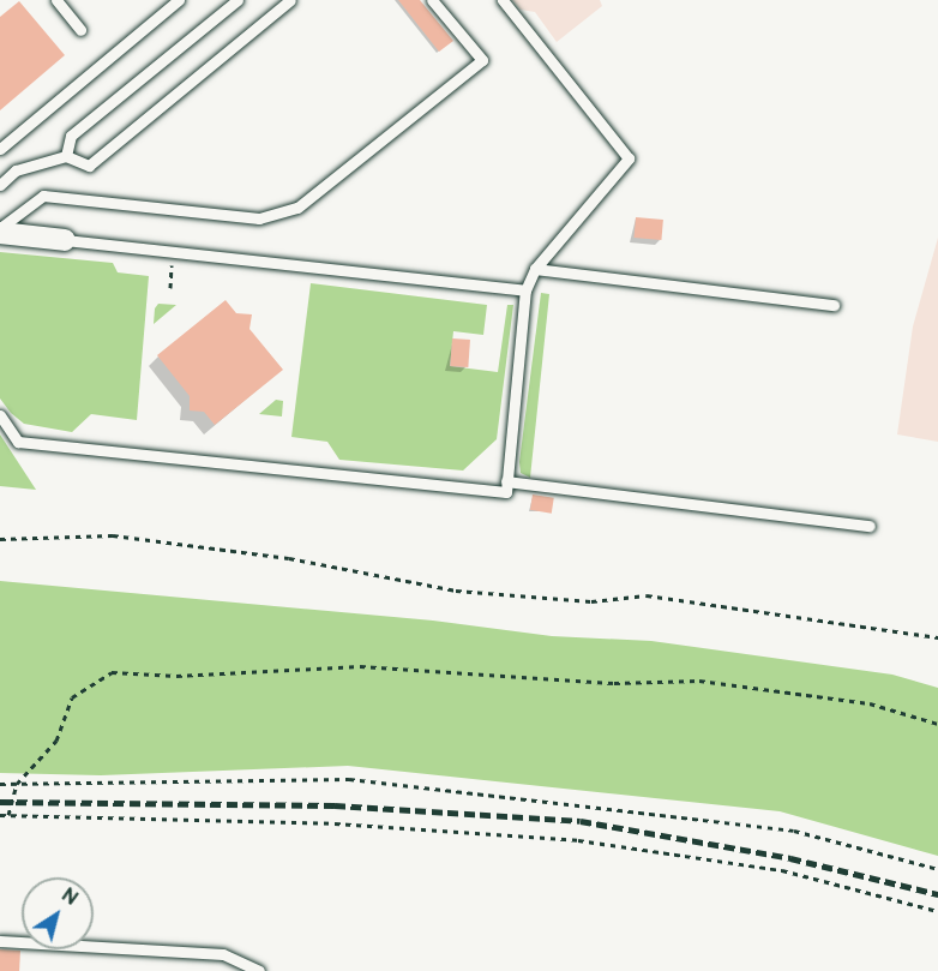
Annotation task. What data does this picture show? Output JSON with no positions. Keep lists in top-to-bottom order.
{
  "north": "top right"
}
